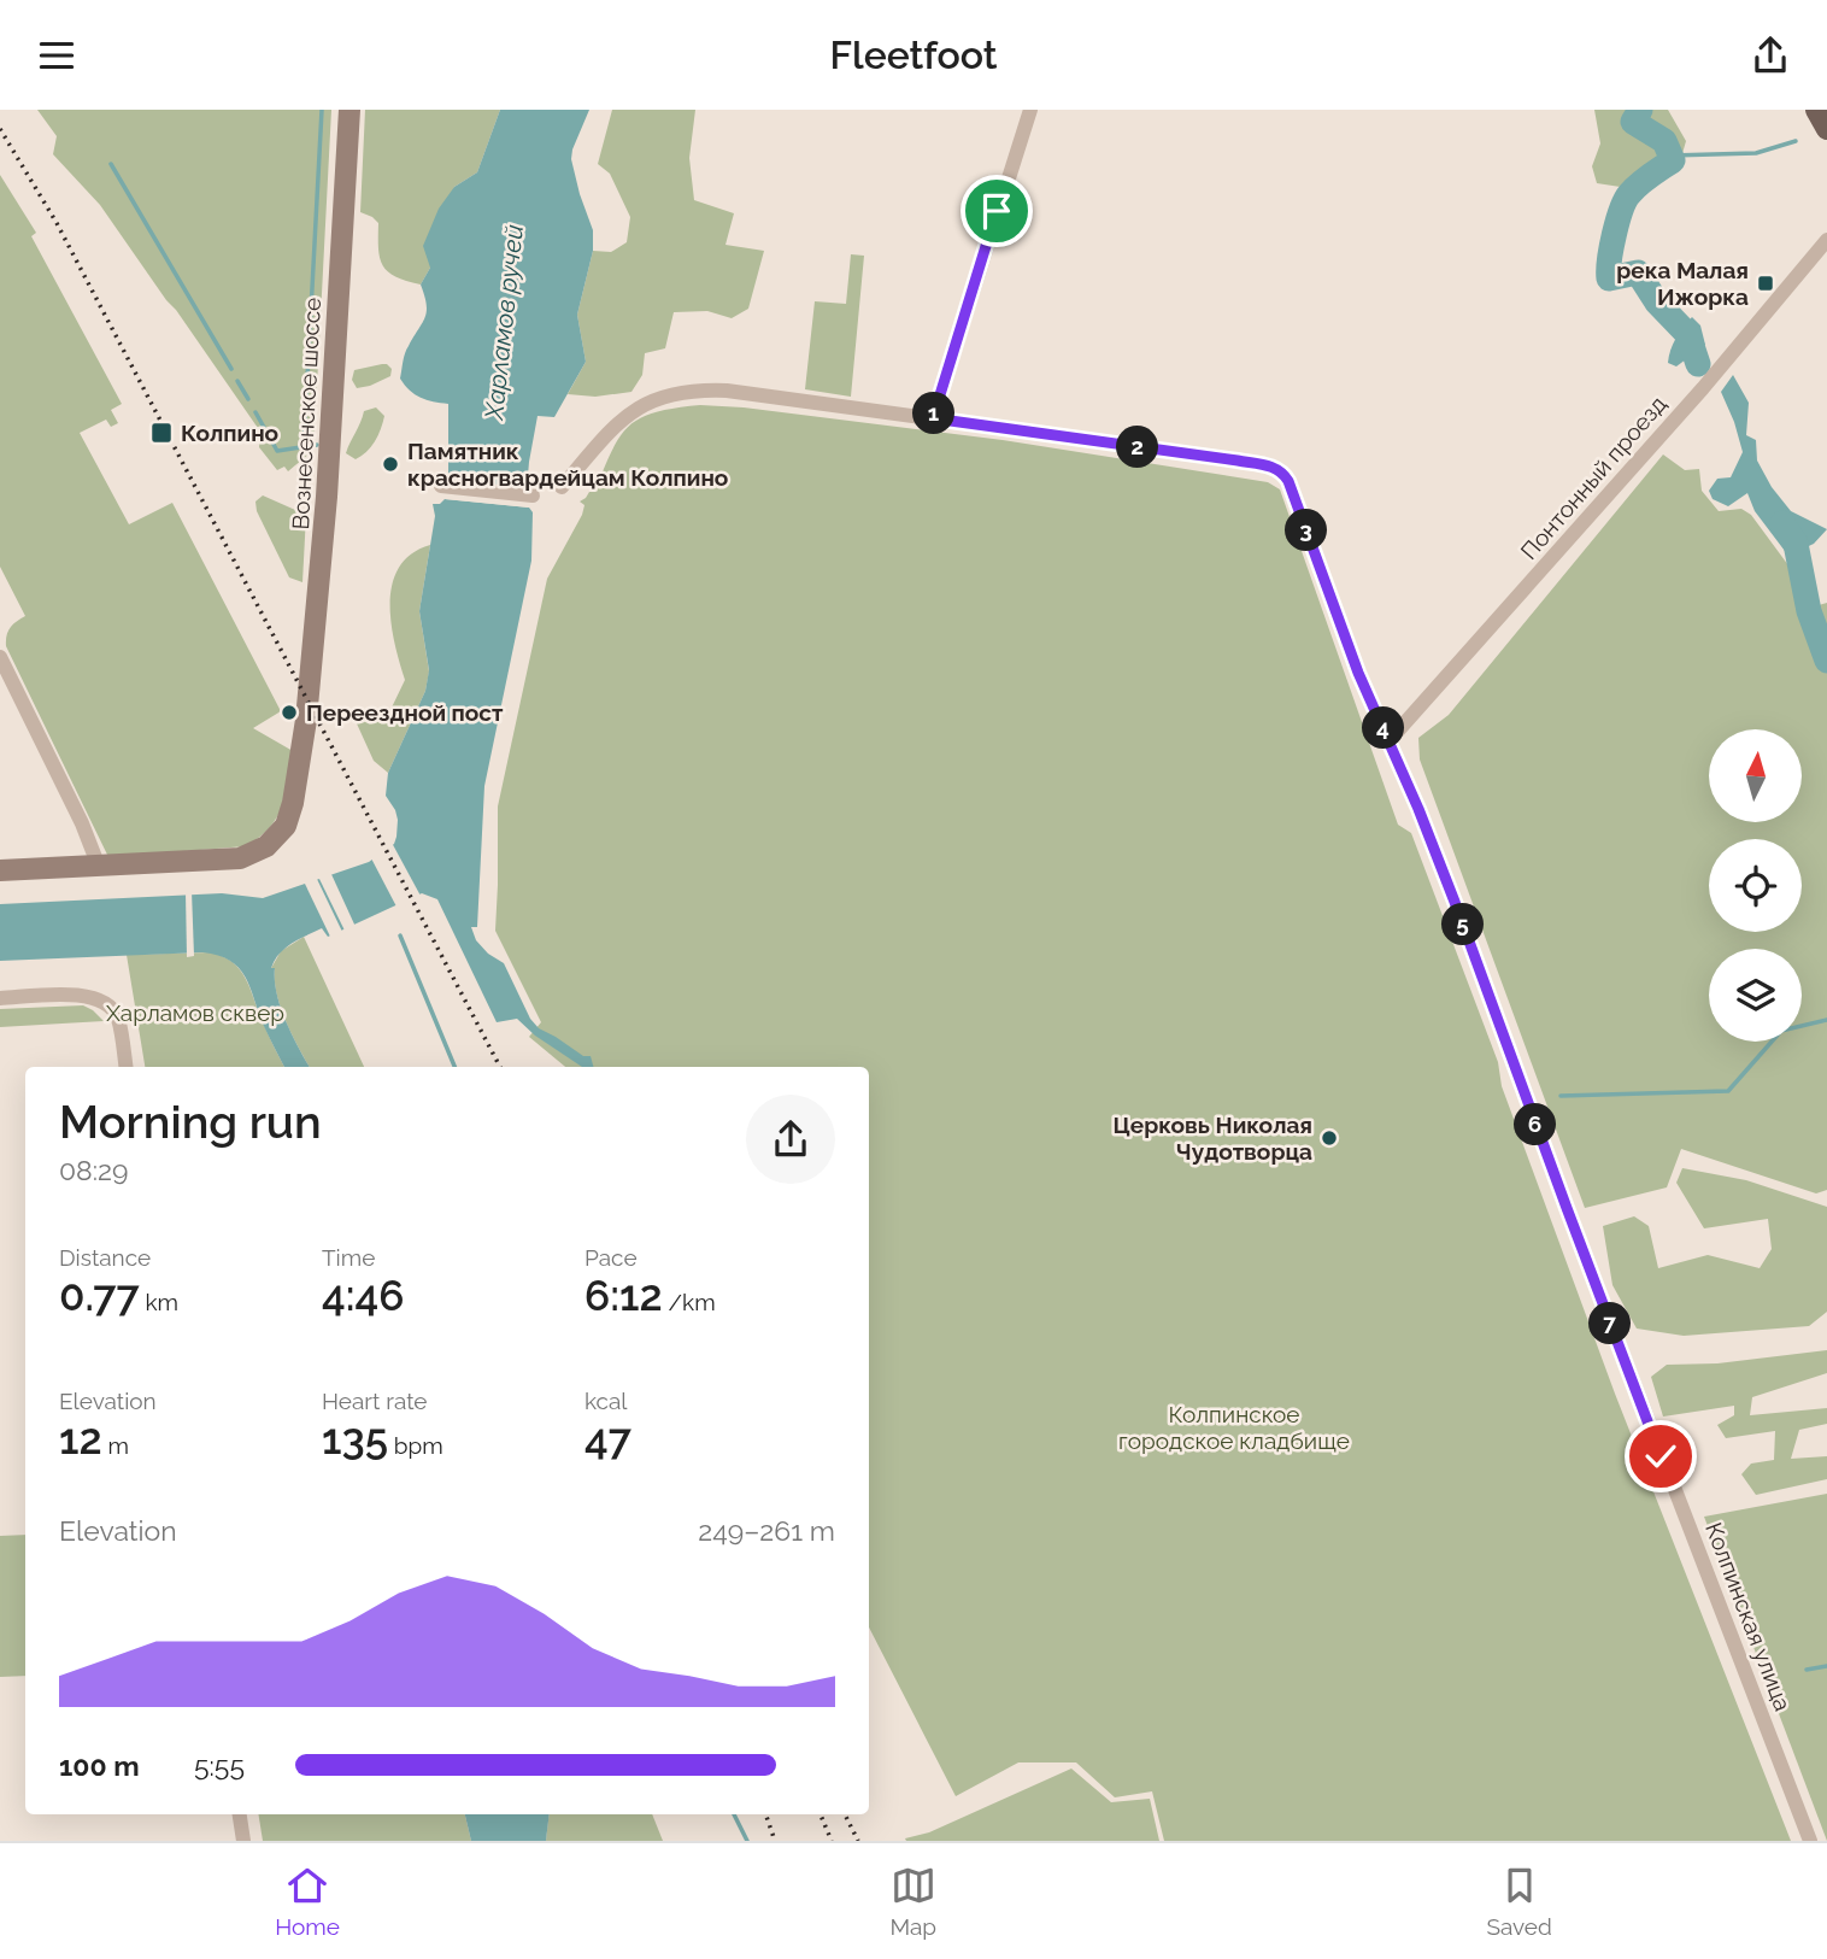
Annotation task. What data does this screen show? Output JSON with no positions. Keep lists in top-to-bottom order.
{
  "streets": {
    "street": ["Вознесенское шоссе", "Понтонный проезд", "Колпинская улица"]
  },
  "crossings": [
    ["Понтонный проезд", "Колпинская улица"]
  ],
  "water": ["Харламов ручей"],
  "parks": ["Харламов сквер", "Колпинское городское кладбище"],
  "places": {
    "transit": ["река Малая Ижорка", "Колпино"],
    "other": ["Памятник красногвардейцам Колпино", "Переездной пост", "Церковь Николая Чудотворца"]
  },
  "north": "top",
  "page": {
    "header": "Fleetfoot",
    "pins": [
      "1",
      "2",
      "3",
      "4",
      "5",
      "6",
      "7"
    ],
    "heading": ["Morning run", "08:29"],
    "stats": [
      ["Distance", "0.77 km"],
      ["Time", "4:46"],
      ["Pace", "6:12 /km"],
      ["Elevation", "12 m"],
      ["Heart rate", "135 bpm"],
      ["kcal", "47"]
    ],
    "chart": ["Elevation", "249–261 m"],
    "list": [
      {
        "name": "100 m",
        "note": "5:55"
      }
    ],
    "tabs": ["Home", "Map", "Saved"]
  }
}
